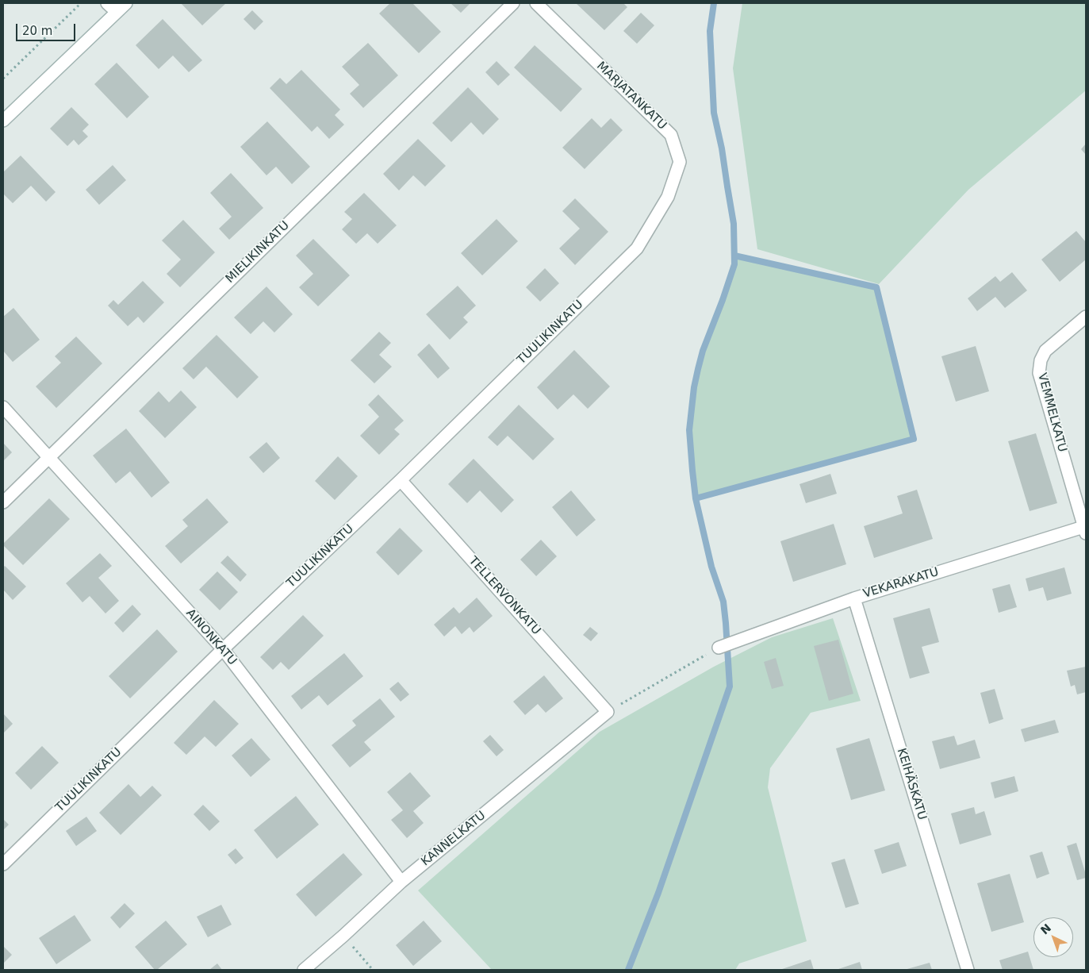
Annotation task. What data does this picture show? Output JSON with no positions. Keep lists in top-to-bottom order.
{
  "streets": {
    "street": [
      "MARJATANKATU",
      "MIELIKINKATU",
      "TUULIKINKATU",
      "VEMMELKATU",
      "VEKARAKATU",
      "TELLERVONKATU",
      "AINONKATU",
      "KEIHÄSKATU",
      "KANNELKATU"
    ]
  },
  "crossings": [
    ["MARJATANKATU", "TUULIKINKATU"],
    ["MIELIKINKATU", "AINONKATU"],
    ["TUULIKINKATU", "TELLERVONKATU"],
    ["TUULIKINKATU", "AINONKATU"],
    ["VEMMELKATU", "VEKARAKATU"],
    ["VEKARAKATU", "KEIHÄSKATU"],
    ["TELLERVONKATU", "KANNELKATU"],
    ["AINONKATU", "KANNELKATU"]
  ],
  "scale_bar": "20 m",
  "north": "top left"
}
